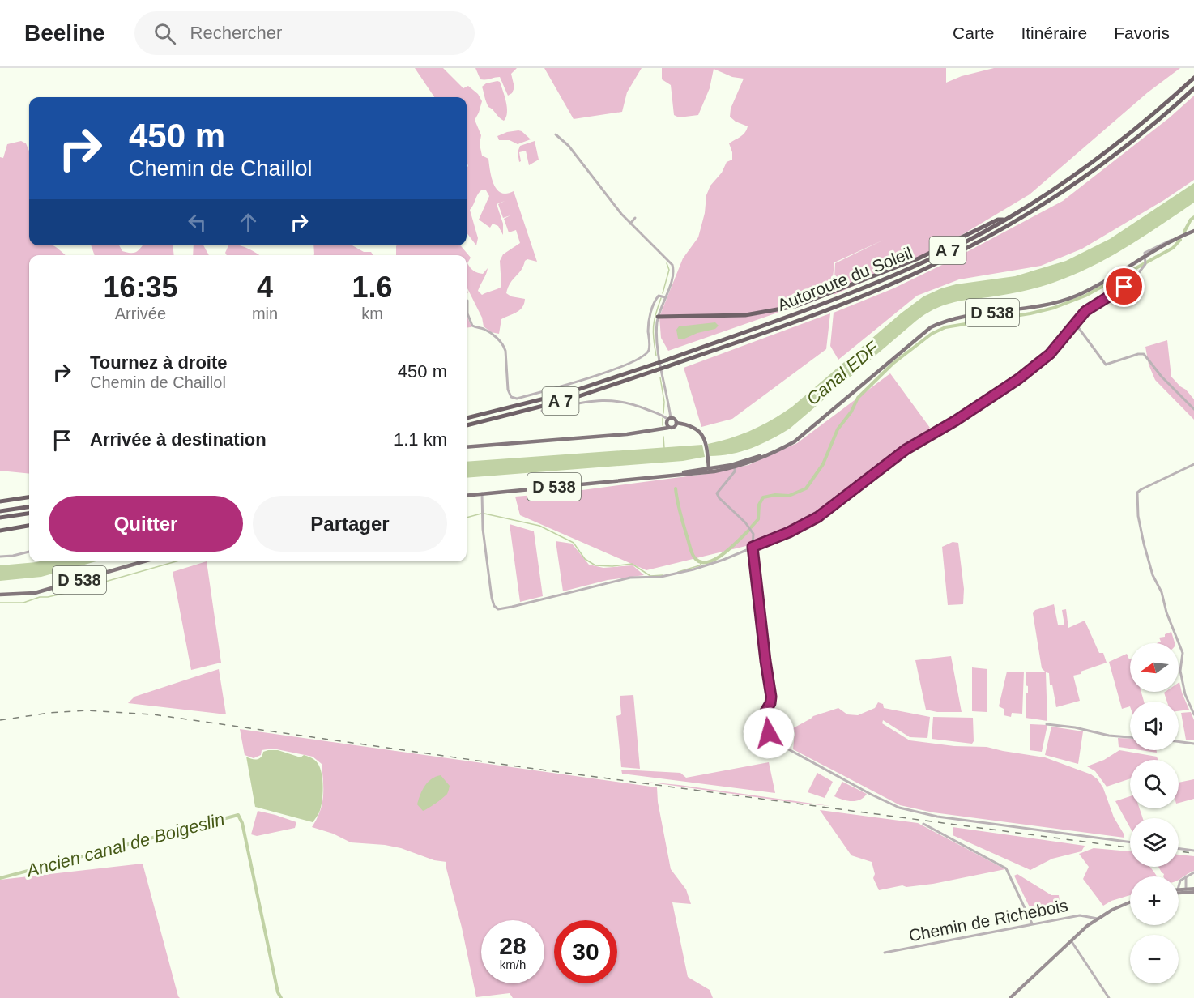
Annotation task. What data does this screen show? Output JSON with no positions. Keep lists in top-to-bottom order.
{
  "streets": {
    "highway": ["A 7", "Autoroute du Soleil"],
    "main road": ["D 538"],
    "street": ["Chemin de Richebois"]
  },
  "water": ["Canal EDF", "Ancien canal de Boigeslin"],
  "north": "left",
  "page": {
    "header": "Beeline",
    "search": "Rechercher",
    "nav": ["Carte", "Itinéraire", "Favoris"],
    "turn": ["450 m", "Chemin de Chaillol"],
    "eta": [
      "16:35",
      "Arrivée",
      "4",
      "min",
      "1.6",
      "km"
    ],
    "list": [
      {
        "name": "Tournez à droite",
        "note": "Chemin de Chaillol",
        "value": "450 m"
      },
      {
        "name": "Arrivée à destination",
        "value": "1.1 km"
      }
    ],
    "buttons": ["Quitter", "Partager"],
    "map_buttons": ["+", "−"],
    "speed": "28 km/h",
    "limit": "30"
  }
}
